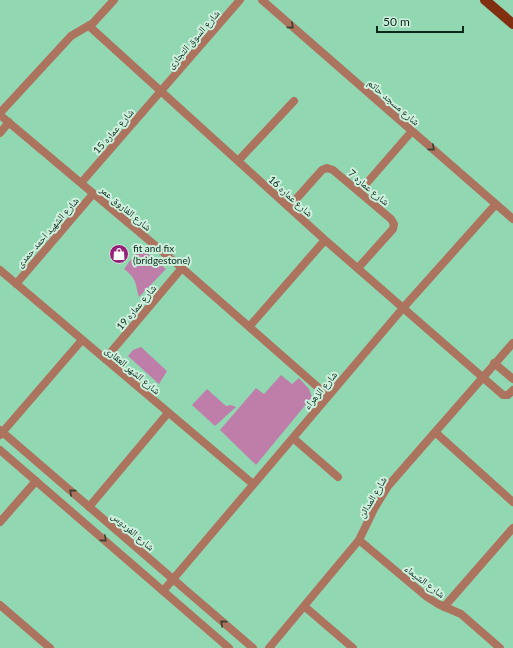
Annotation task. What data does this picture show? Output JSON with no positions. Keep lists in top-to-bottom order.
{
  "streets": {
    "street": [
      "شارع السوق التجارى",
      "شارع مسجد حاتم",
      "شارع عماره 15",
      "شارع عماره 7",
      "شارع عماره 16",
      "شارع الفاروق عمر",
      "شارع الشهيد احمد حمدى",
      "شارع عماره 19",
      "شارع الشهر العقارى",
      "شارع الزهراء",
      "شارع المدائن",
      "شارع الفردوس",
      "شارع الشيماء"
    ]
  },
  "crossings": [
    ["شارع السوق التجارى", "شارع عماره 15"],
    ["شارع السوق التجارى", "شارع عماره 16"],
    ["شارع مسجد حاتم", "شارع الزهراء"],
    ["شارع عماره 15", "شارع عماره 16"],
    ["شارع عماره 15", "شارع الفاروق عمر"],
    ["شارع عماره 7", "شارع عماره 16"],
    ["شارع عماره 16", "شارع الزهراء"],
    ["شارع عماره 16", "شارع المدائن"],
    ["شارع الفاروق عمر", "شارع الشهيد احمد حمدى"],
    ["شارع الفاروق عمر", "شارع عماره 19"],
    ["شارع الفاروق عمر", "شارع الزهراء"],
    ["شارع الشهيد احمد حمدى", "شارع الشهر العقارى"],
    ["شارع عماره 19", "شارع الشهر العقارى"],
    ["شارع الشهر العقارى", "شارع الزهراء"],
    ["شارع الزهراء", "شارع الفردوس"],
    ["شارع المدائن", "شارع الشيماء"]
  ],
  "one_way": ["شارع مسجد حاتم"],
  "places": {
    "shop": ["fit and fix (bridgestone)"]
  },
  "scale_bar": "50 m"
}
